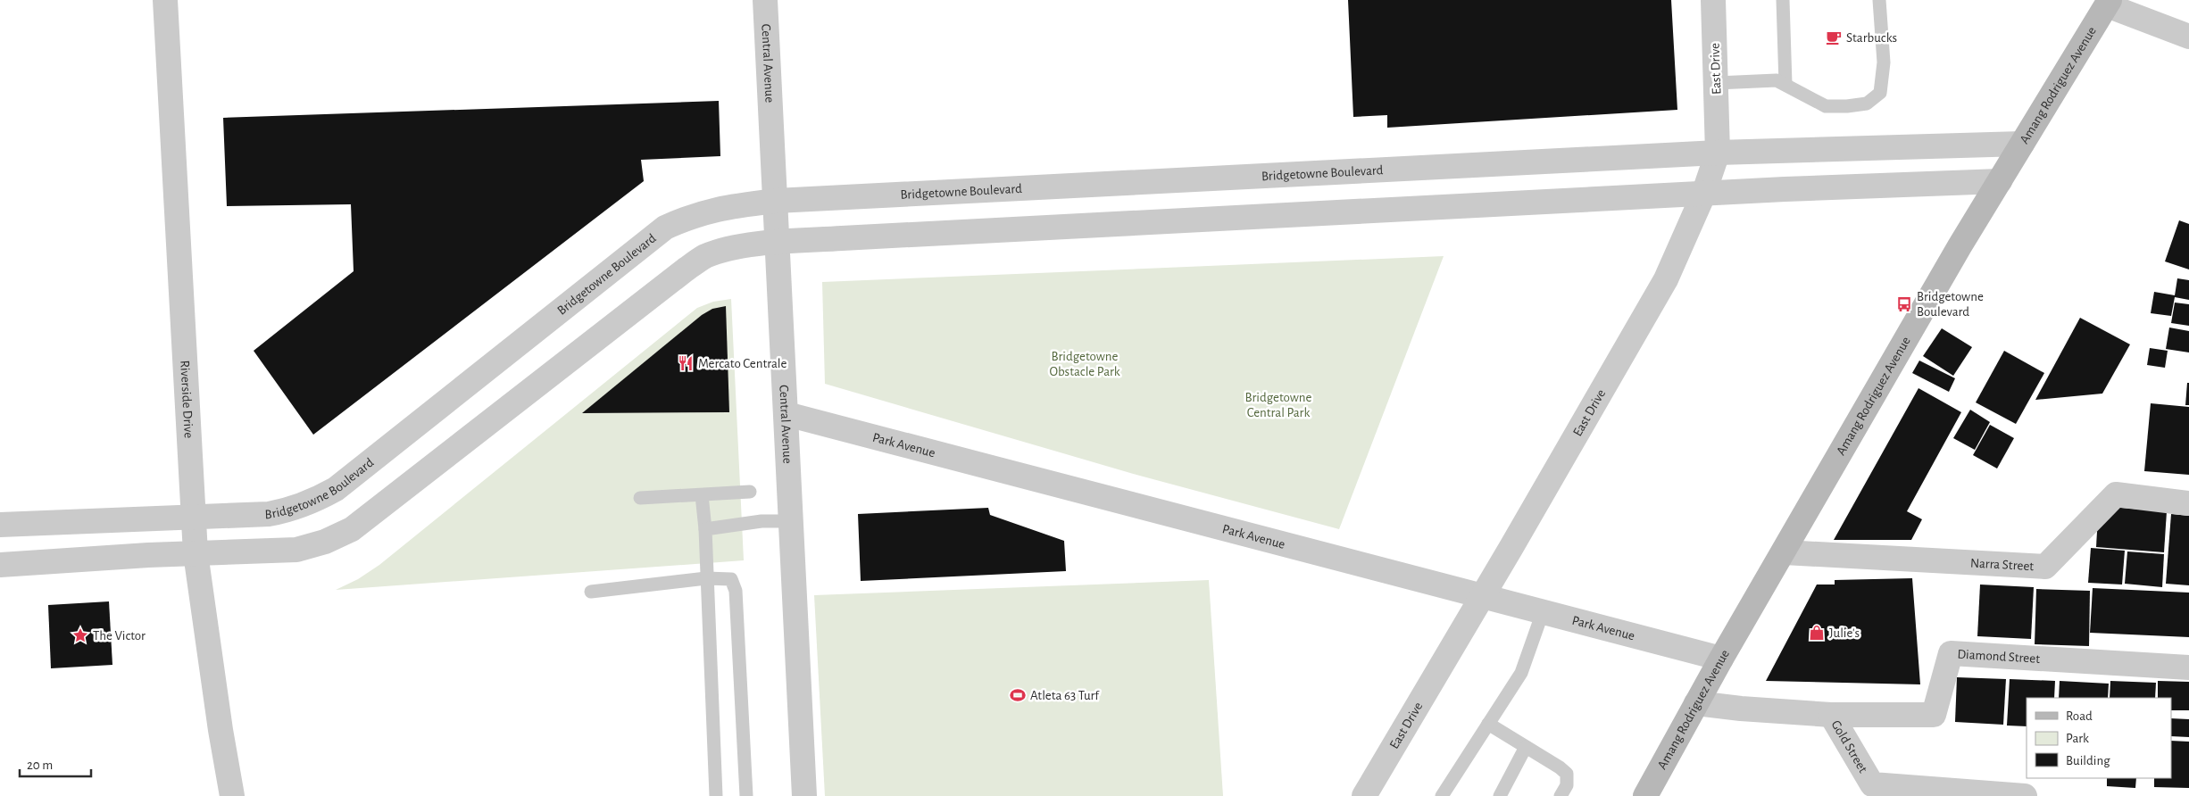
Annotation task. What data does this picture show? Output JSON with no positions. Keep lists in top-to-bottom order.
{
  "streets": {
    "main road": ["Amang Rodriguez Avenue"],
    "street": [
      "Central Avenue",
      "East Drive",
      "Bridgetowne Boulevard",
      "Riverside Drive",
      "Park Avenue",
      "Narra Street",
      "Diamond Street",
      "Gold Street"
    ]
  },
  "crossings": [
    ["Central Avenue", "Bridgetowne Boulevard"],
    ["Central Avenue", "Park Avenue"],
    ["East Drive", "Bridgetowne Boulevard"],
    ["East Drive", "Park Avenue"],
    ["Amang Rodriguez Avenue", "Bridgetowne Boulevard"],
    ["Amang Rodriguez Avenue", "Park Avenue"],
    ["Amang Rodriguez Avenue", "Narra Street"],
    ["Amang Rodriguez Avenue", "Diamond Street"],
    ["Bridgetowne Boulevard", "Riverside Drive"],
    ["Diamond Street", "Gold Street"]
  ],
  "parks": ["Bridgetowne Obstacle Park", "Bridgetowne Central Park"],
  "places": {
    "cafe": ["Starbucks"],
    "bus stop": ["Bridgetowne Boulevard"],
    "restaurant": ["Mercato Centrale"],
    "shop": ["Julie's"],
    "place": ["The Victor"],
    "sports": ["Atleta 63 Turf"]
  },
  "legend": ["Road", "Park", "Building"],
  "scale_bar": "20 m"
}
